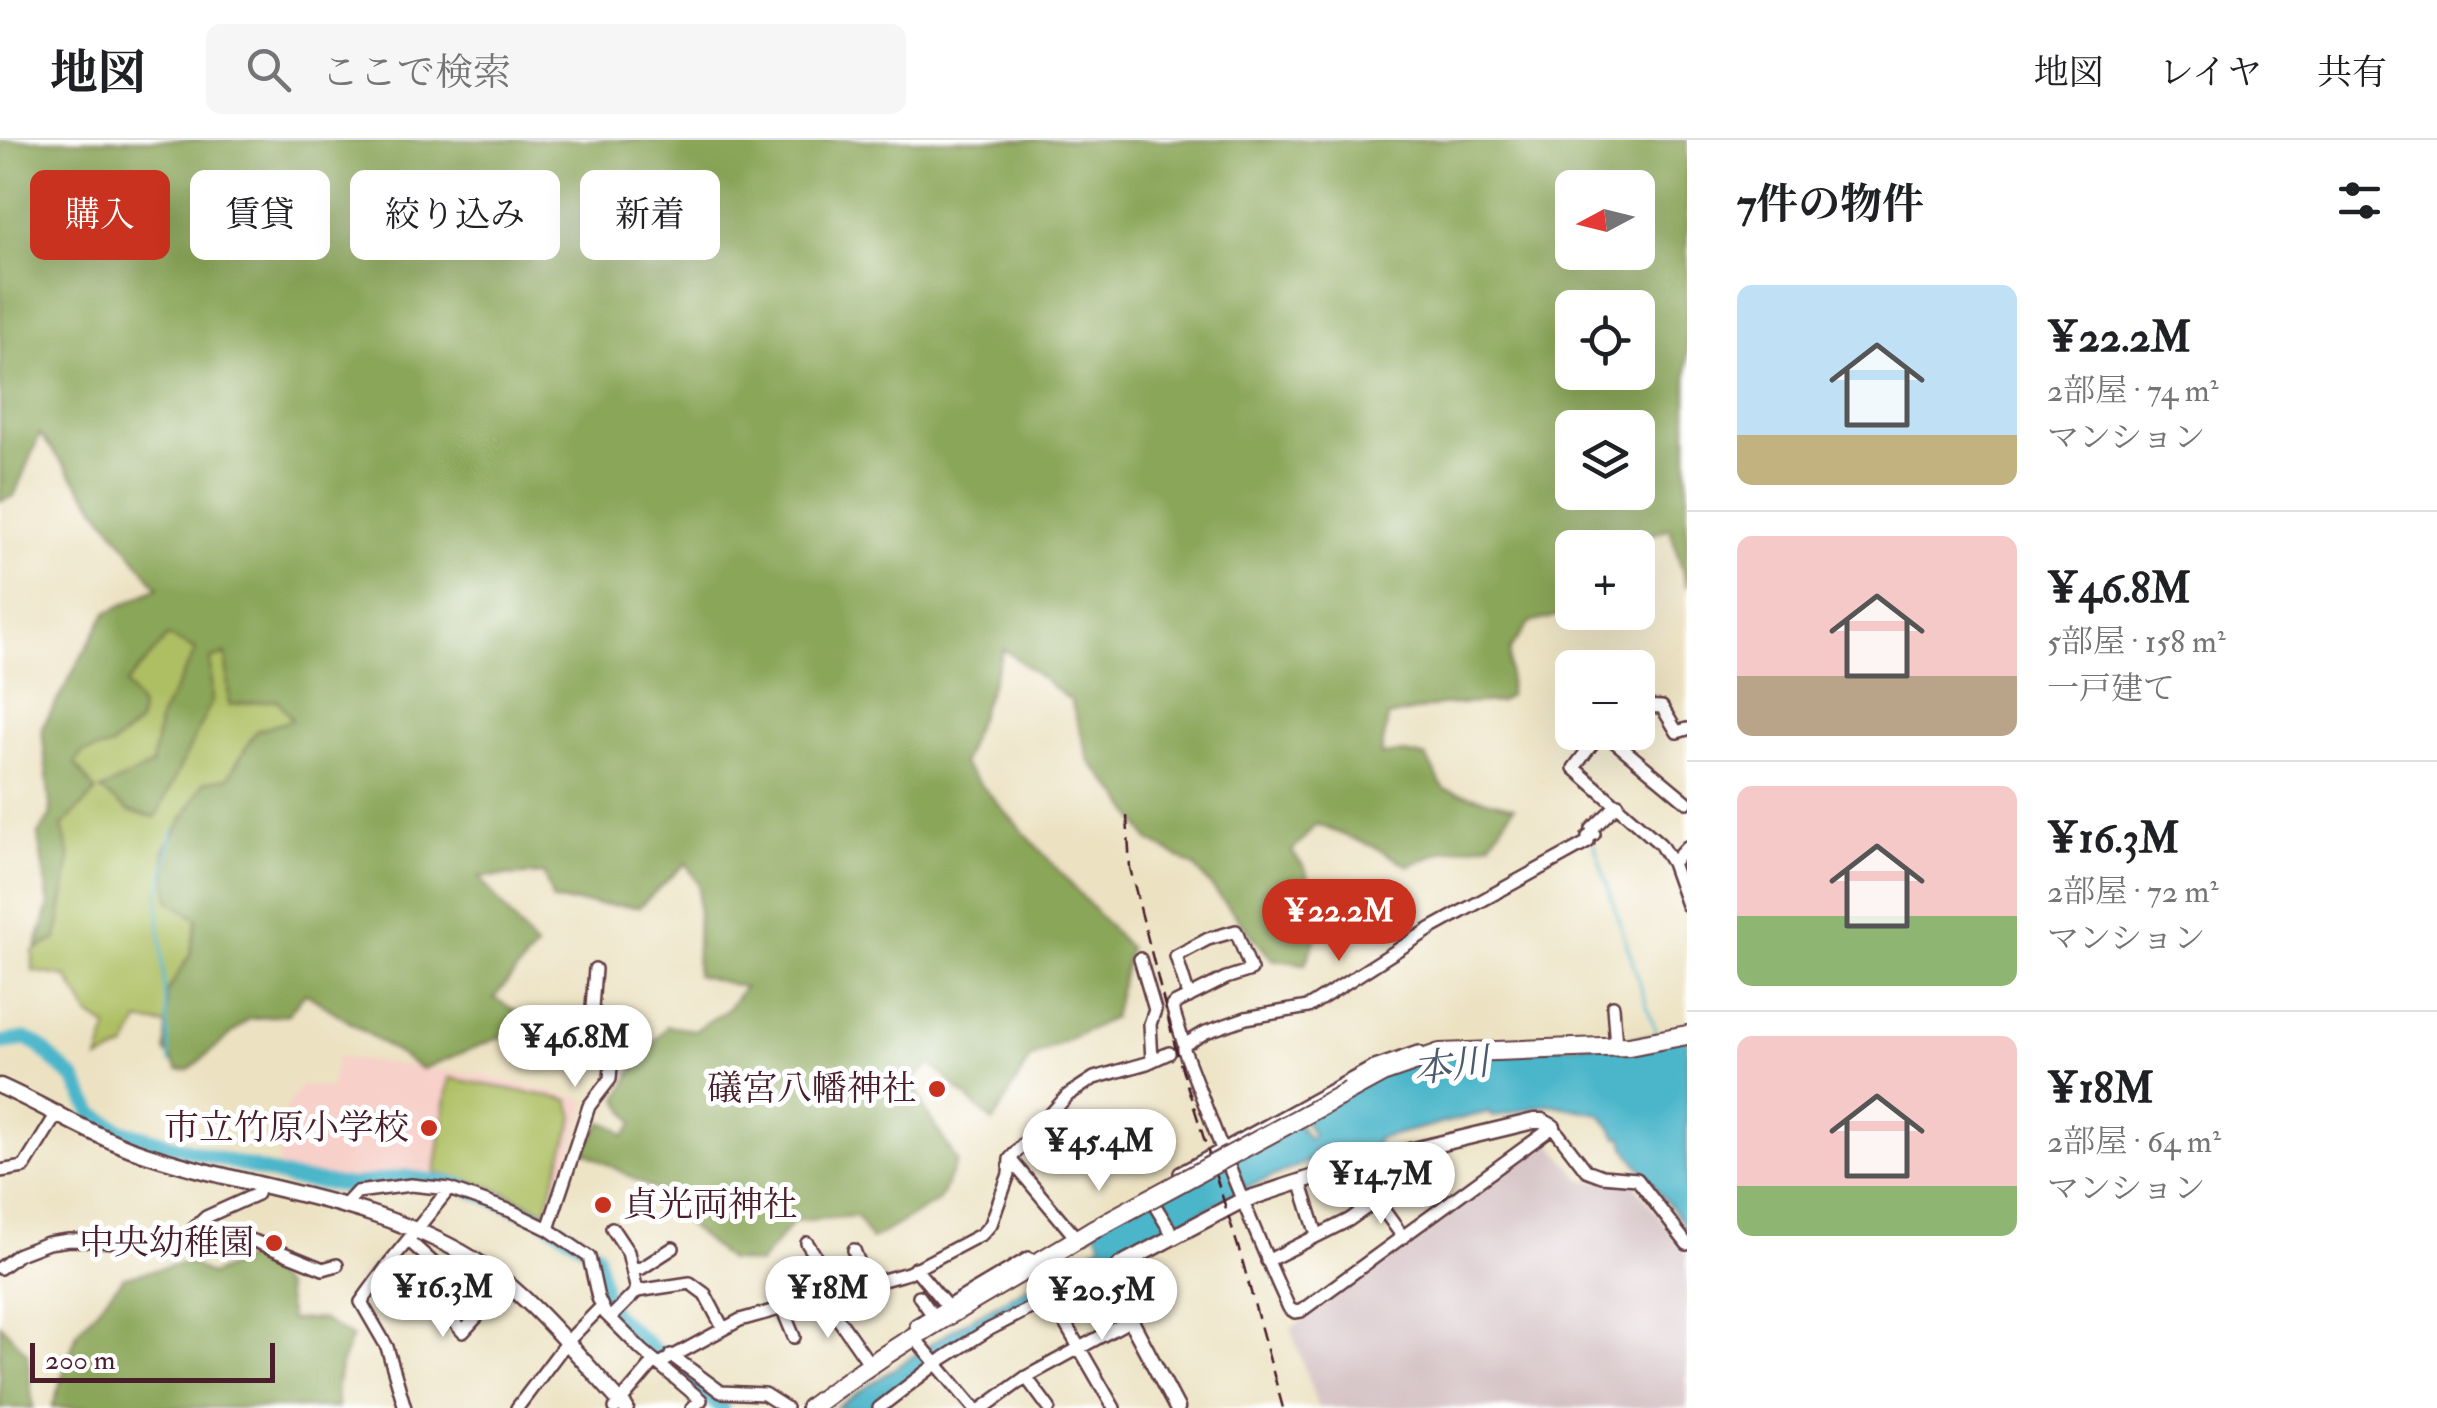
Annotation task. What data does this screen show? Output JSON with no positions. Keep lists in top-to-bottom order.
{
  "water": ["本川"],
  "places": [
    "礒宮八幡神社",
    "市立竹原小学校",
    "貞光両神社",
    "中央幼稚園"
  ],
  "scale_bar": "200 m",
  "north": "left",
  "page": {
    "header": "地図",
    "search": "ここで検索",
    "nav": ["地図", "レイヤ", "共有"],
    "heading": "7件の物件",
    "map_buttons": ["+", "−"],
    "chip": [
      "購入",
      "賃貸",
      "絞り込み",
      "新着"
    ],
    "list": [
      {
        "name": "¥22.2M",
        "note": "2部屋 · 74 m² · マンション"
      },
      {
        "name": "¥46.8M",
        "note": "5部屋 · 158 m² · 一戸建て"
      },
      {
        "name": "¥16.3M",
        "note": "2部屋 · 72 m² · マンション"
      },
      {
        "name": "¥18M",
        "note": "2部屋 · 64 m² · マンション"
      }
    ],
    "price": [
      "¥22.2M",
      "¥46.8M",
      "¥45.4M",
      "¥14.7M",
      "¥16.3M",
      "¥18M",
      "¥20.5M"
    ],
    "scale": "200 m"
  }
}
